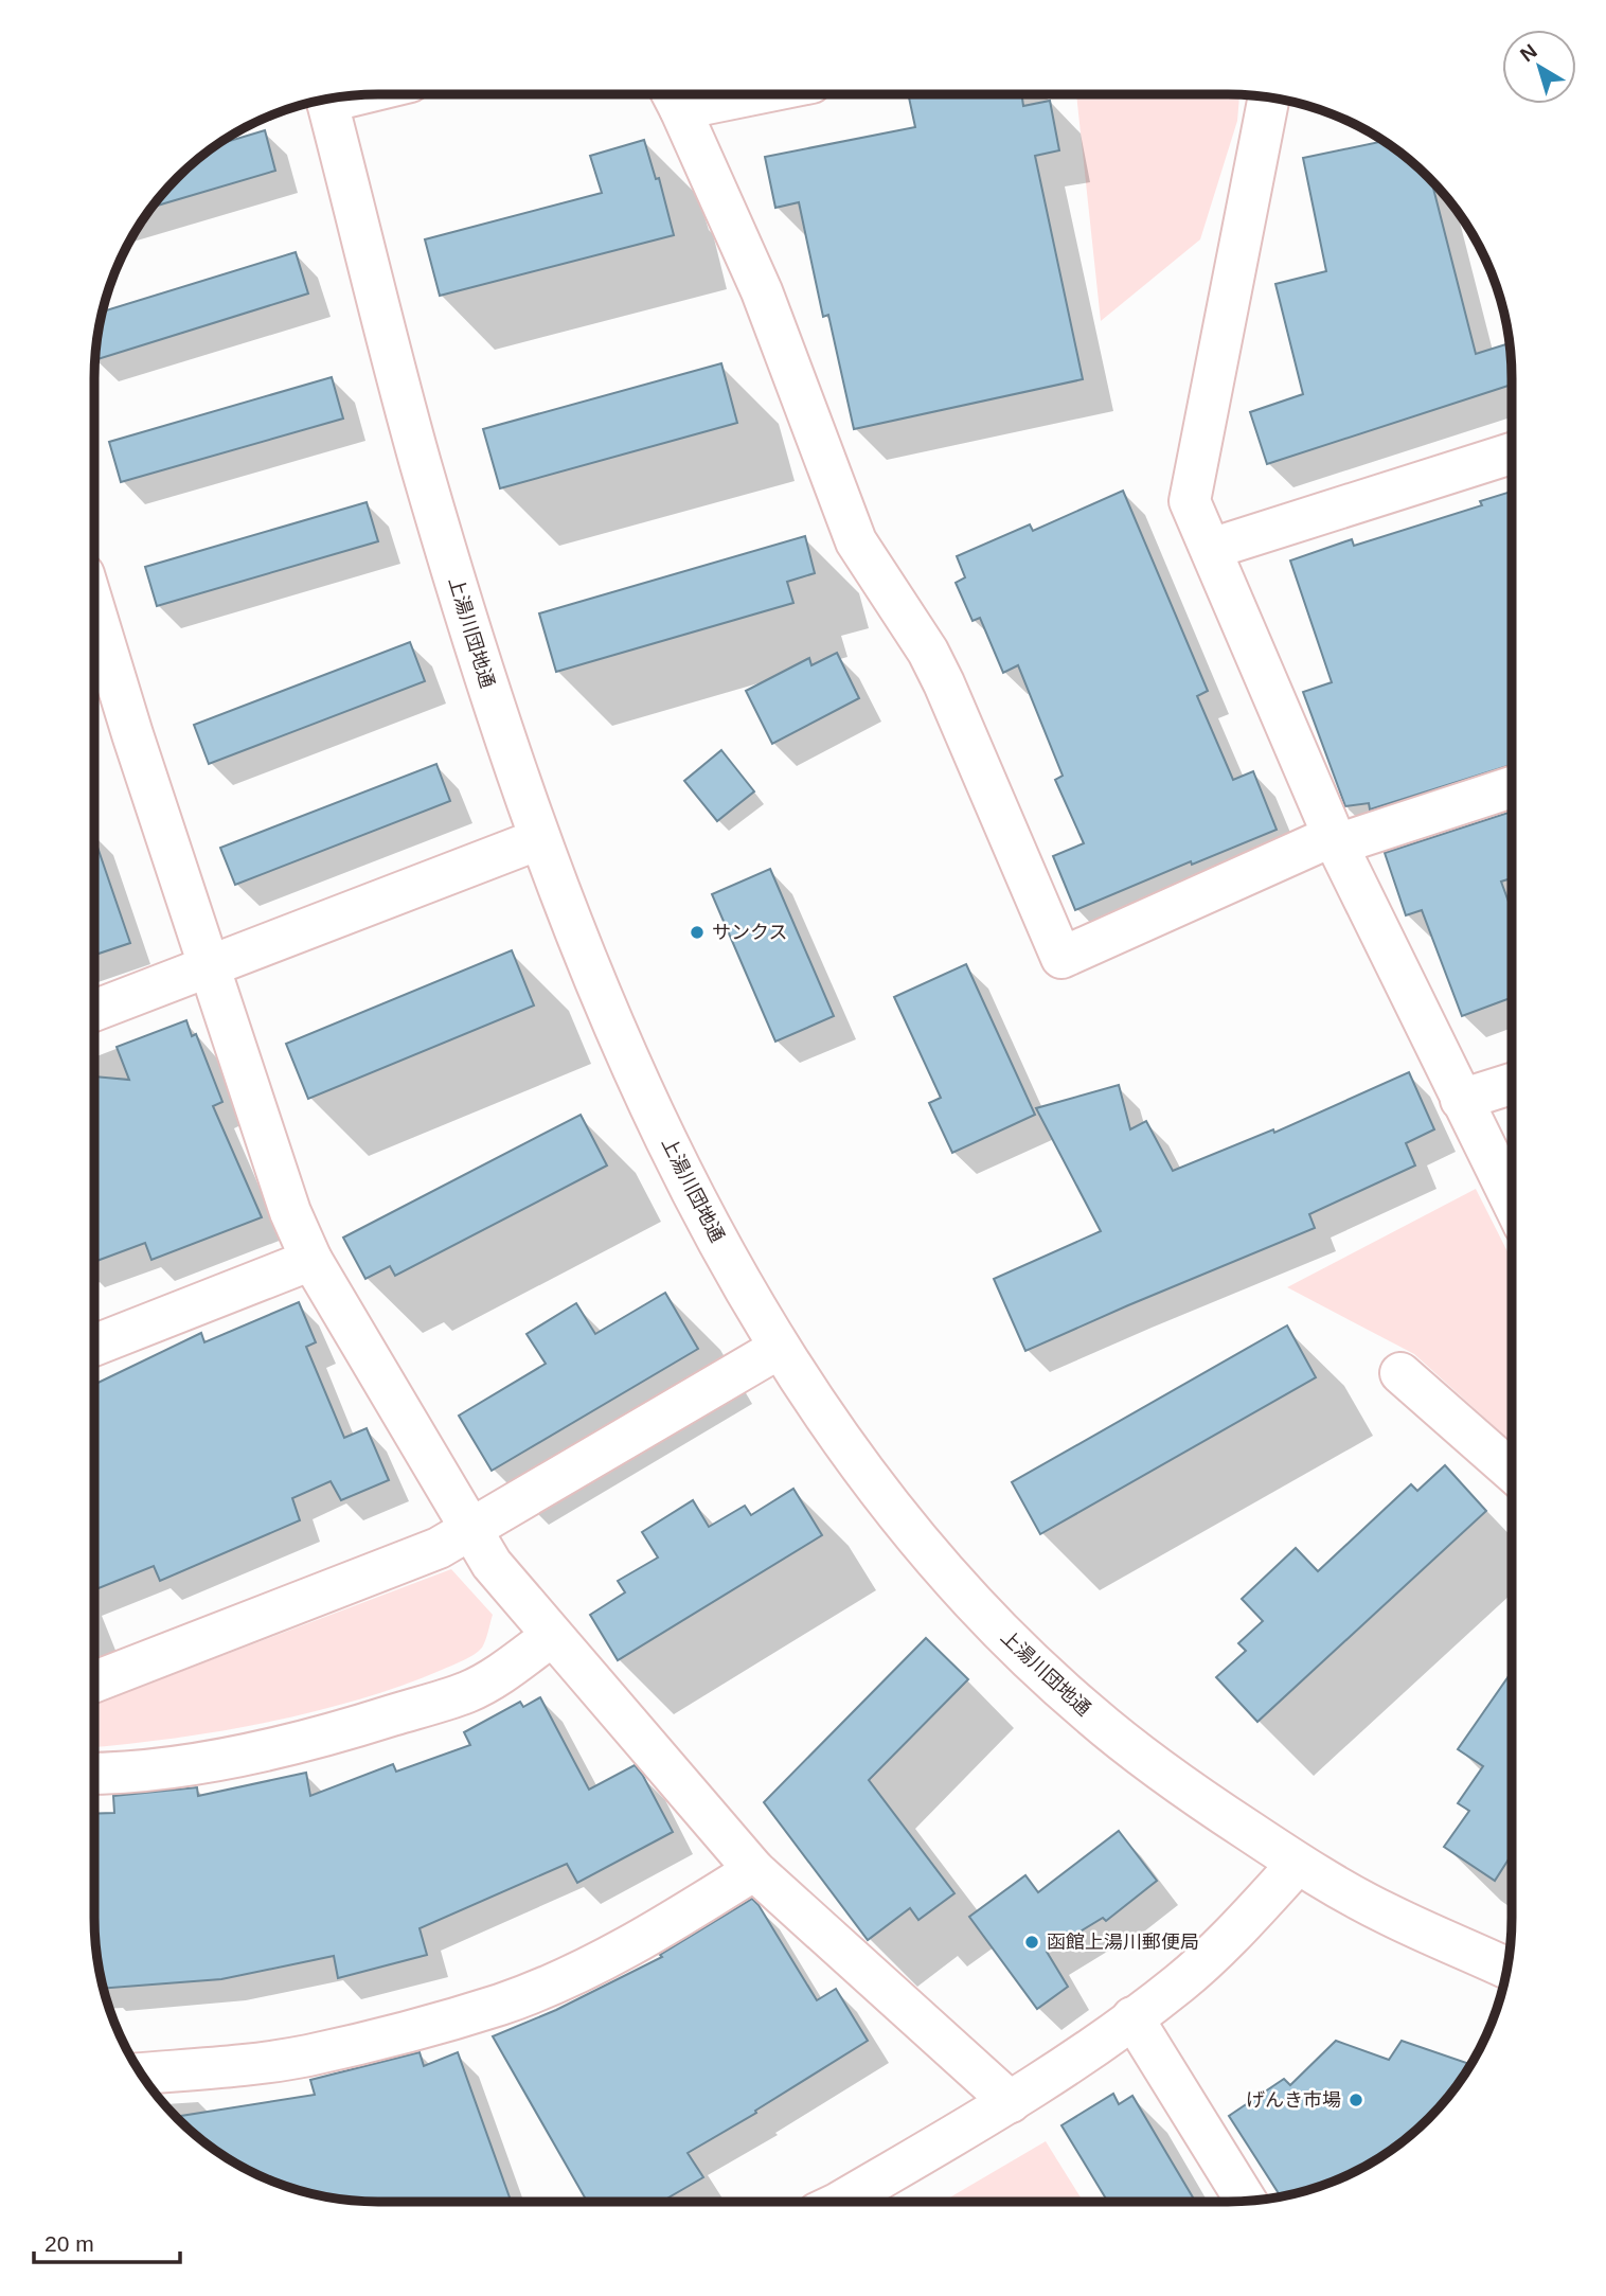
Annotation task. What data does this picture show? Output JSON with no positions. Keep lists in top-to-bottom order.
{
  "streets": {
    "street": ["上湯川団地通"]
  },
  "places": ["サンクス", "函館上湯川郵便局", "げんき市場"],
  "scale_bar": "20 m",
  "north": "top left"
}
